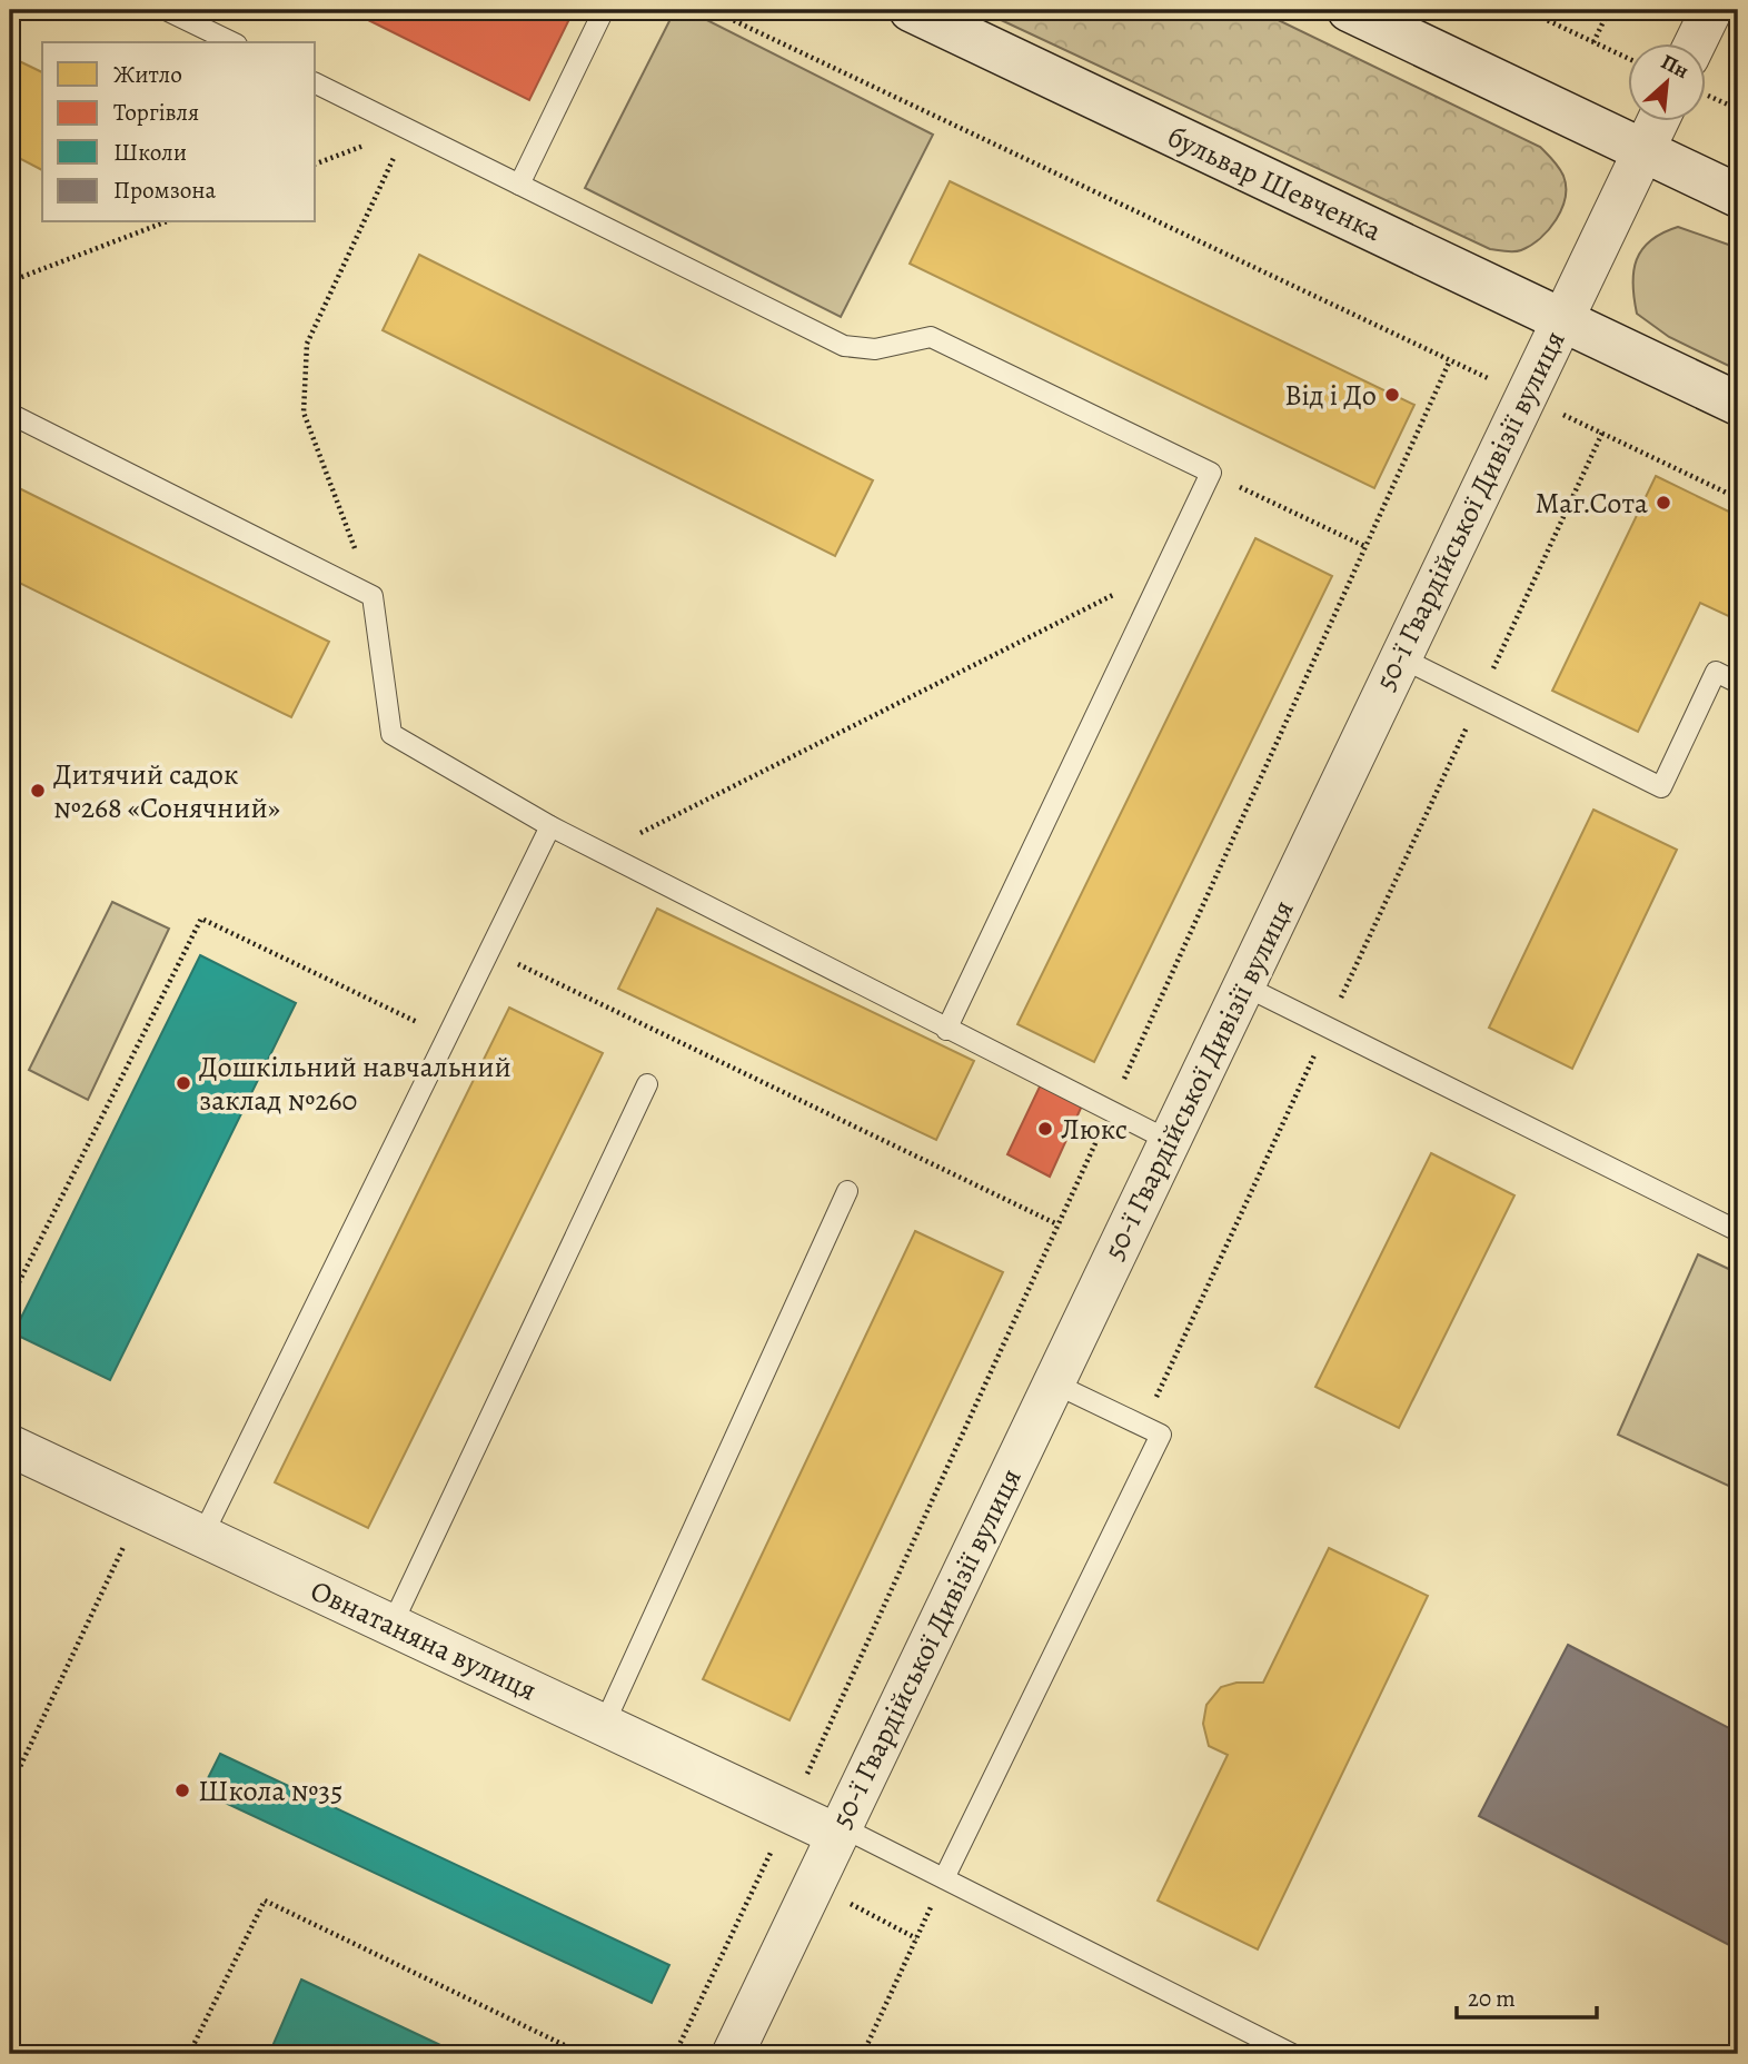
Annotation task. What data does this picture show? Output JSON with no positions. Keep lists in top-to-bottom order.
{
  "streets": {
    "main road": ["бульвар Шевченка"],
    "street": ["50-ї Гвардійської Дивізії вулиця", "Овнатаняна вулиця"]
  },
  "crossings": [
    ["бульвар Шевченка", "50-ї Гвардійської Дивізії вулиця"],
    ["50-ї Гвардійської Дивізії вулиця", "Овнатаняна вулиця"]
  ],
  "places": [
    "Від і До",
    "Маг.Сота",
    "Дитячий садок №268 «Сонячний»",
    "Дошкільний навчальний заклад №260",
    "Люкс",
    "Школа №35"
  ],
  "legend": [
    "Житло",
    "Торгівля",
    "Школи",
    "Промзона"
  ],
  "scale_bar": "20 m",
  "north": "top right"
}
